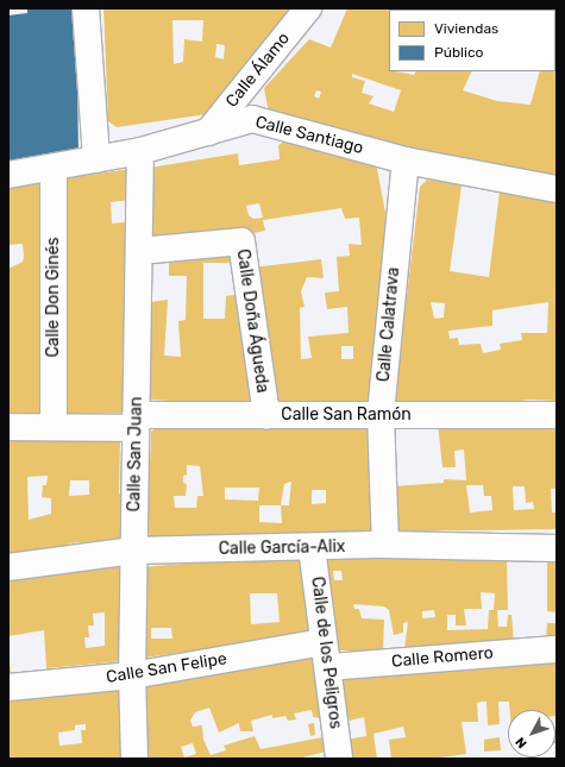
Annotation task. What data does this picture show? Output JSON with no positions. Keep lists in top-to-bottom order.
{
  "streets": {
    "street": [
      "Calle Álamo",
      "Calle Santiago",
      "Calle Don Ginés",
      "Calle Doña Águeda",
      "Calle Calatrava",
      "Calle San Ramón",
      "Calle San Juan",
      "Calle García-Alix",
      "Calle de los Peligros",
      "Calle Romero",
      "Calle San Felipe"
    ]
  },
  "crossings": [
    ["Calle Álamo", "Calle Santiago"],
    ["Calle Santiago", "Calle Don Ginés"],
    ["Calle Santiago", "Calle Calatrava"],
    ["Calle Santiago", "Calle San Juan"],
    ["Calle Don Ginés", "Calle San Ramón"],
    ["Calle Doña Águeda", "Calle San Ramón"],
    ["Calle Doña Águeda", "Calle San Juan"],
    ["Calle Calatrava", "Calle San Ramón"],
    ["Calle Calatrava", "Calle García-Alix"],
    ["Calle San Ramón", "Calle San Juan"],
    ["Calle San Juan", "Calle García-Alix"],
    ["Calle San Juan", "Calle San Felipe"],
    ["Calle García-Alix", "Calle de los Peligros"],
    ["Calle de los Peligros", "Calle Romero"],
    ["Calle de los Peligros", "Calle San Felipe"]
  ],
  "legend": ["Viviendas", "Público"],
  "north": "bottom left"
}
